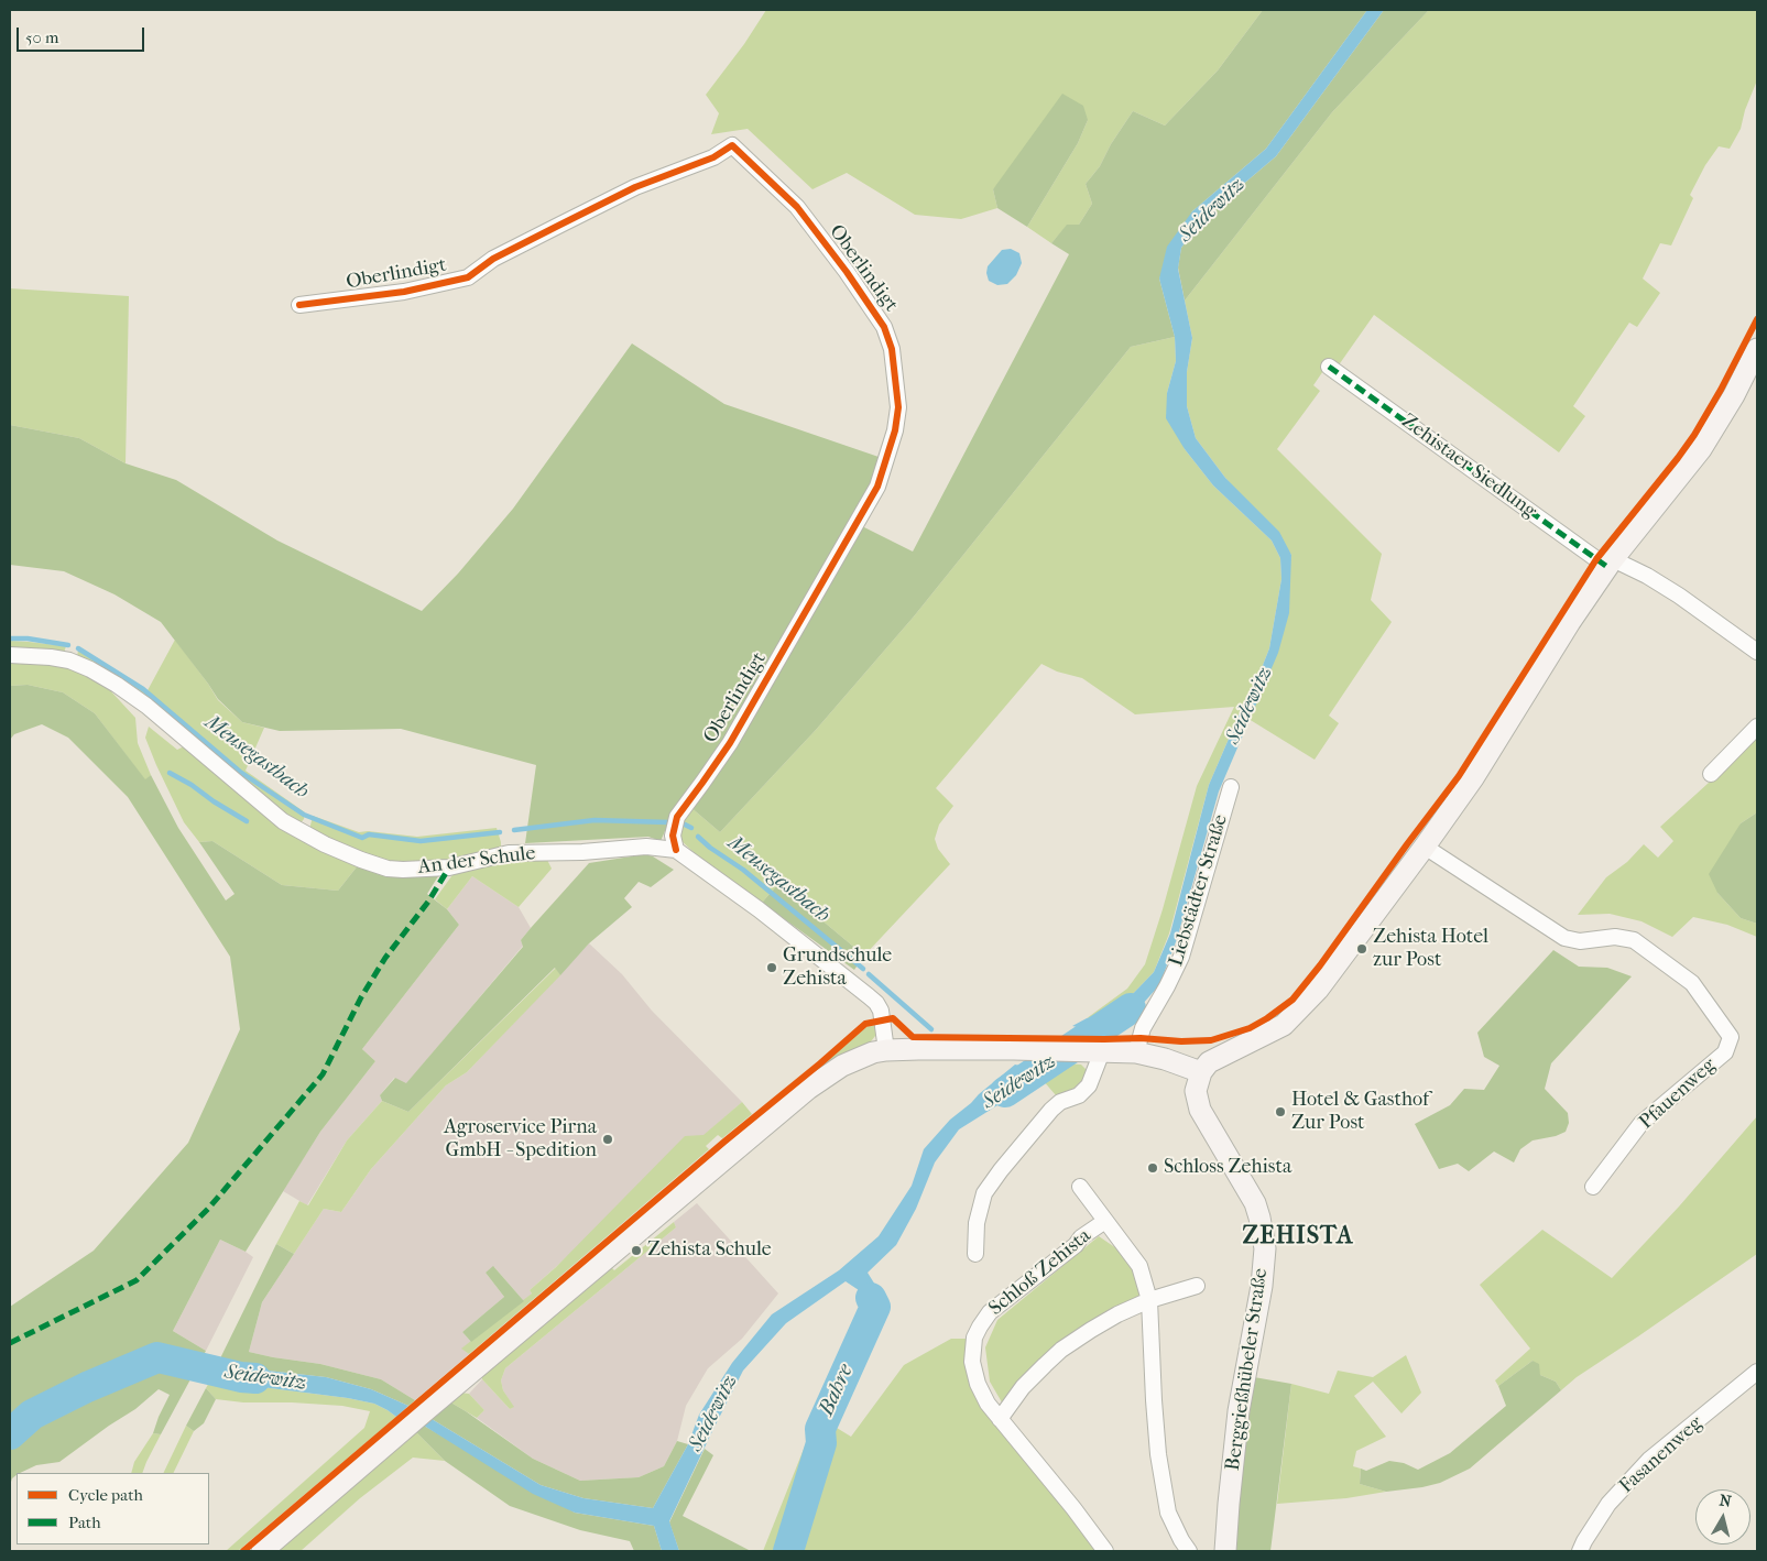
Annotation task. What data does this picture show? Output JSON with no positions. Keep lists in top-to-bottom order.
{
  "streets": {
    "main road": ["Berggießhübeler Straße"],
    "street": [
      "Oberlindigt",
      "Zehistaer Siedlung",
      "An der Schule",
      "Liebstädter Straße",
      "Pfauenweg",
      "Schloß Zehista",
      "Fasanenweg"
    ]
  },
  "crossings": [
    ["Oberlindigt", "An der Schule"]
  ],
  "districts": ["ZEHISTA"],
  "water": ["Seidewitz", "Meusegastbach", "Bahre"],
  "places": [
    "Zehista Hotel zur Post",
    "Grundschule Zehista",
    "Hotel & Gasthof Zur Post",
    "Agroservice Pirna GmbH - Spedition",
    "Schloss Zehista",
    "Zehista Schule"
  ],
  "legend": ["Cycle path", "Path"],
  "scale_bar": "50 m",
  "north": "top"
}
